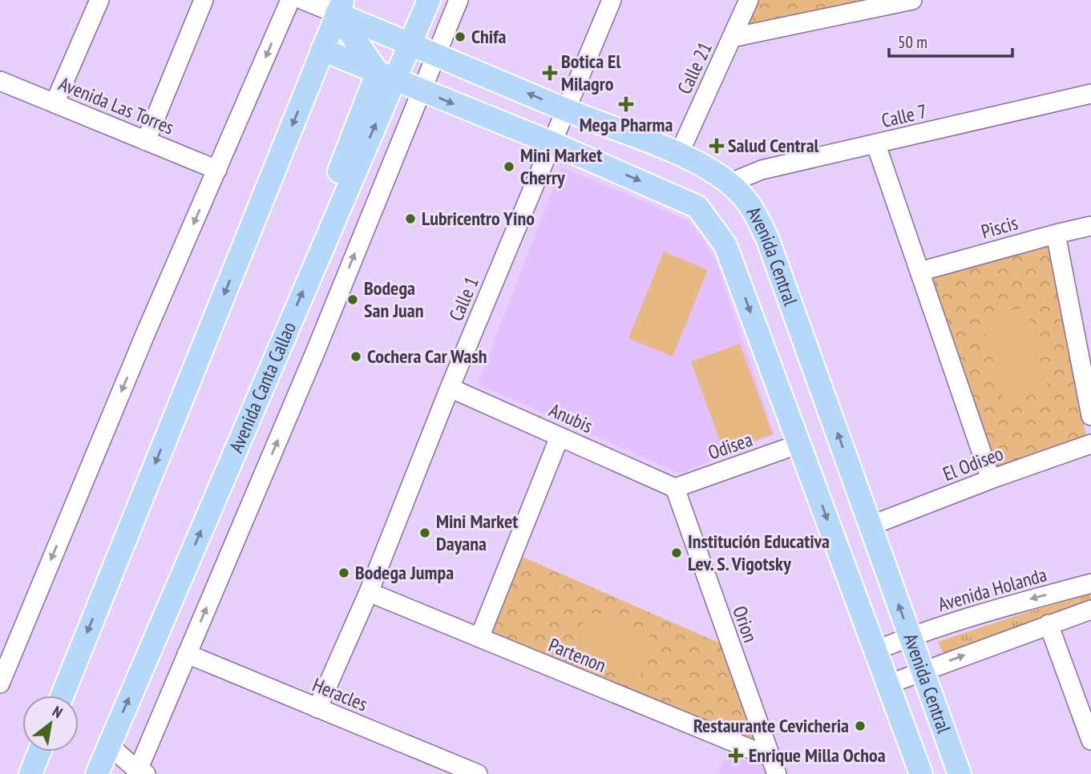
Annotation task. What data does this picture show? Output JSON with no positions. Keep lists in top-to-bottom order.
{
  "streets": {
    "main road": ["Avenida Central", "Avenida Canta Callao"],
    "street": [
      "Calle 21",
      "Avenida Las Torres",
      "Calle 7",
      "Piscis",
      "Calle 1",
      "Anubis",
      "Odisea",
      "El Odiseo",
      "Avenida Holanda",
      "Orion",
      "Partenon",
      "Heracles"
    ]
  },
  "crossings": [
    ["Calle 21", "Avenida Central"],
    ["Calle 7", "Avenida Central"],
    ["Avenida Central", "Calle 1"],
    ["Avenida Central", "Avenida Canta Callao"],
    ["Avenida Central", "Odisea"],
    ["Avenida Central", "El Odiseo"],
    ["Avenida Central", "Avenida Holanda"],
    ["Calle 1", "Anubis"],
    ["Calle 1", "Partenon"],
    ["Calle 1", "Heracles"],
    ["Avenida Canta Callao", "Heracles"],
    ["Anubis", "Odisea"],
    ["Anubis", "Orion"],
    ["Odisea", "Orion"],
    ["Orion", "Partenon"]
  ],
  "places": {
    "other": [
      "Chifa",
      "Mini Market Cherry",
      "Lubricentro Yino",
      "Bodega San Juan",
      "Cochera Car Wash",
      "Mini Market Dayana",
      "Institución Educativa Lev. S. Vigotsky",
      "Bodega Jumpa",
      "Restaurante Cevicheria"
    ],
    "health": [
      "Botica El Milagro",
      "Mega Pharma",
      "Salud Central",
      "Enrique Milla Ochoa"
    ]
  },
  "scale_bar": "50 m",
  "north": "top right"
}
